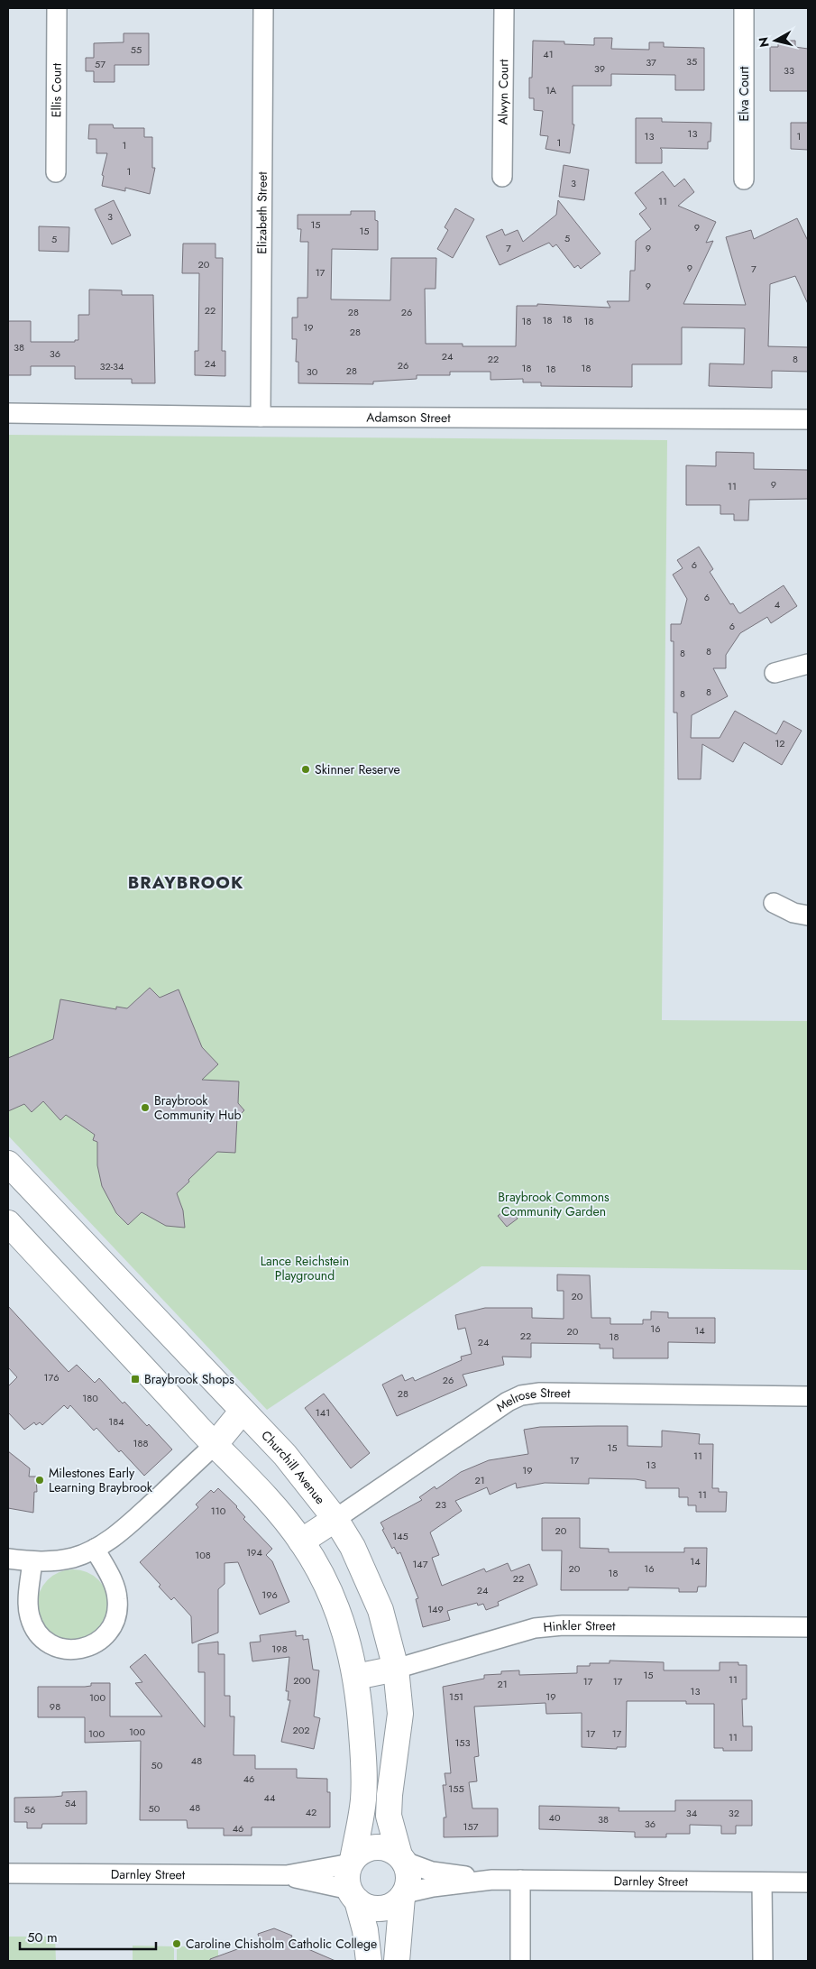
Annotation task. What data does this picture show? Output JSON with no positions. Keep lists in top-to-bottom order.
{
  "streets": {
    "main road": ["Melrose Street", "Churchill Avenue", "Hinkler Street"],
    "street": [
      "Ellis Court",
      "Alwyn Court",
      "Elva Court",
      "Elizabeth Street",
      "Adamson Street",
      "Darnley Street"
    ]
  },
  "crossings": [
    ["Elizabeth Street", "Adamson Street"],
    ["Melrose Street", "Churchill Avenue"],
    ["Churchill Avenue", "Hinkler Street"],
    ["Churchill Avenue", "Darnley Street"]
  ],
  "districts": ["BRAYBROOK"],
  "parks": ["Braybrook Commons Community Garden", "Lance Reichstein Playground"],
  "places": {
    "other": [
      "Skinner Reserve",
      "Braybrook Community Hub",
      "Milestones Early Learning Braybrook",
      "Caroline Chisholm Catholic College"
    ],
    "transit": ["Braybrook Shops"]
  },
  "house_numbers": [
    "55",
    "41",
    "35",
    "37",
    "57",
    "39",
    "33",
    "1A",
    "13",
    "13",
    "1",
    "1",
    "1",
    "1",
    "3",
    "11",
    "3",
    "15",
    "9",
    "15",
    "5",
    "5",
    "7",
    "9",
    "20",
    "9",
    "7",
    "17",
    "9",
    "22",
    "28",
    "26",
    "18",
    "18",
    "18",
    "18",
    "19",
    "28",
    "38",
    "36",
    "24",
    "22",
    "8",
    "24",
    "26",
    "32-34",
    "18",
    "18",
    "18",
    "28",
    "30",
    "9",
    "11",
    "6",
    "6",
    "4",
    "6",
    "8",
    "8",
    "8",
    "8",
    "12",
    "20",
    "16",
    "14",
    "20",
    "22",
    "18",
    "24",
    "176",
    "26",
    "28",
    "180",
    "141",
    "184",
    "188",
    "15",
    "11",
    "17",
    "13",
    "19",
    "21",
    "11",
    "23",
    "110",
    "20",
    "145",
    "194",
    "108",
    "14",
    "147",
    "20",
    "16",
    "18",
    "22",
    "24",
    "196",
    "149",
    "198",
    "15",
    "11",
    "200",
    "17",
    "17",
    "21",
    "13",
    "151",
    "19",
    "100",
    "98",
    "202",
    "100",
    "100",
    "17",
    "17",
    "11",
    "153",
    "48",
    "50",
    "46",
    "155",
    "44",
    "54",
    "48",
    "50",
    "56",
    "42",
    "34",
    "32",
    "40",
    "38",
    "36",
    "157",
    "46"
  ],
  "scale_bar": "50 m",
  "north": "left"
}
